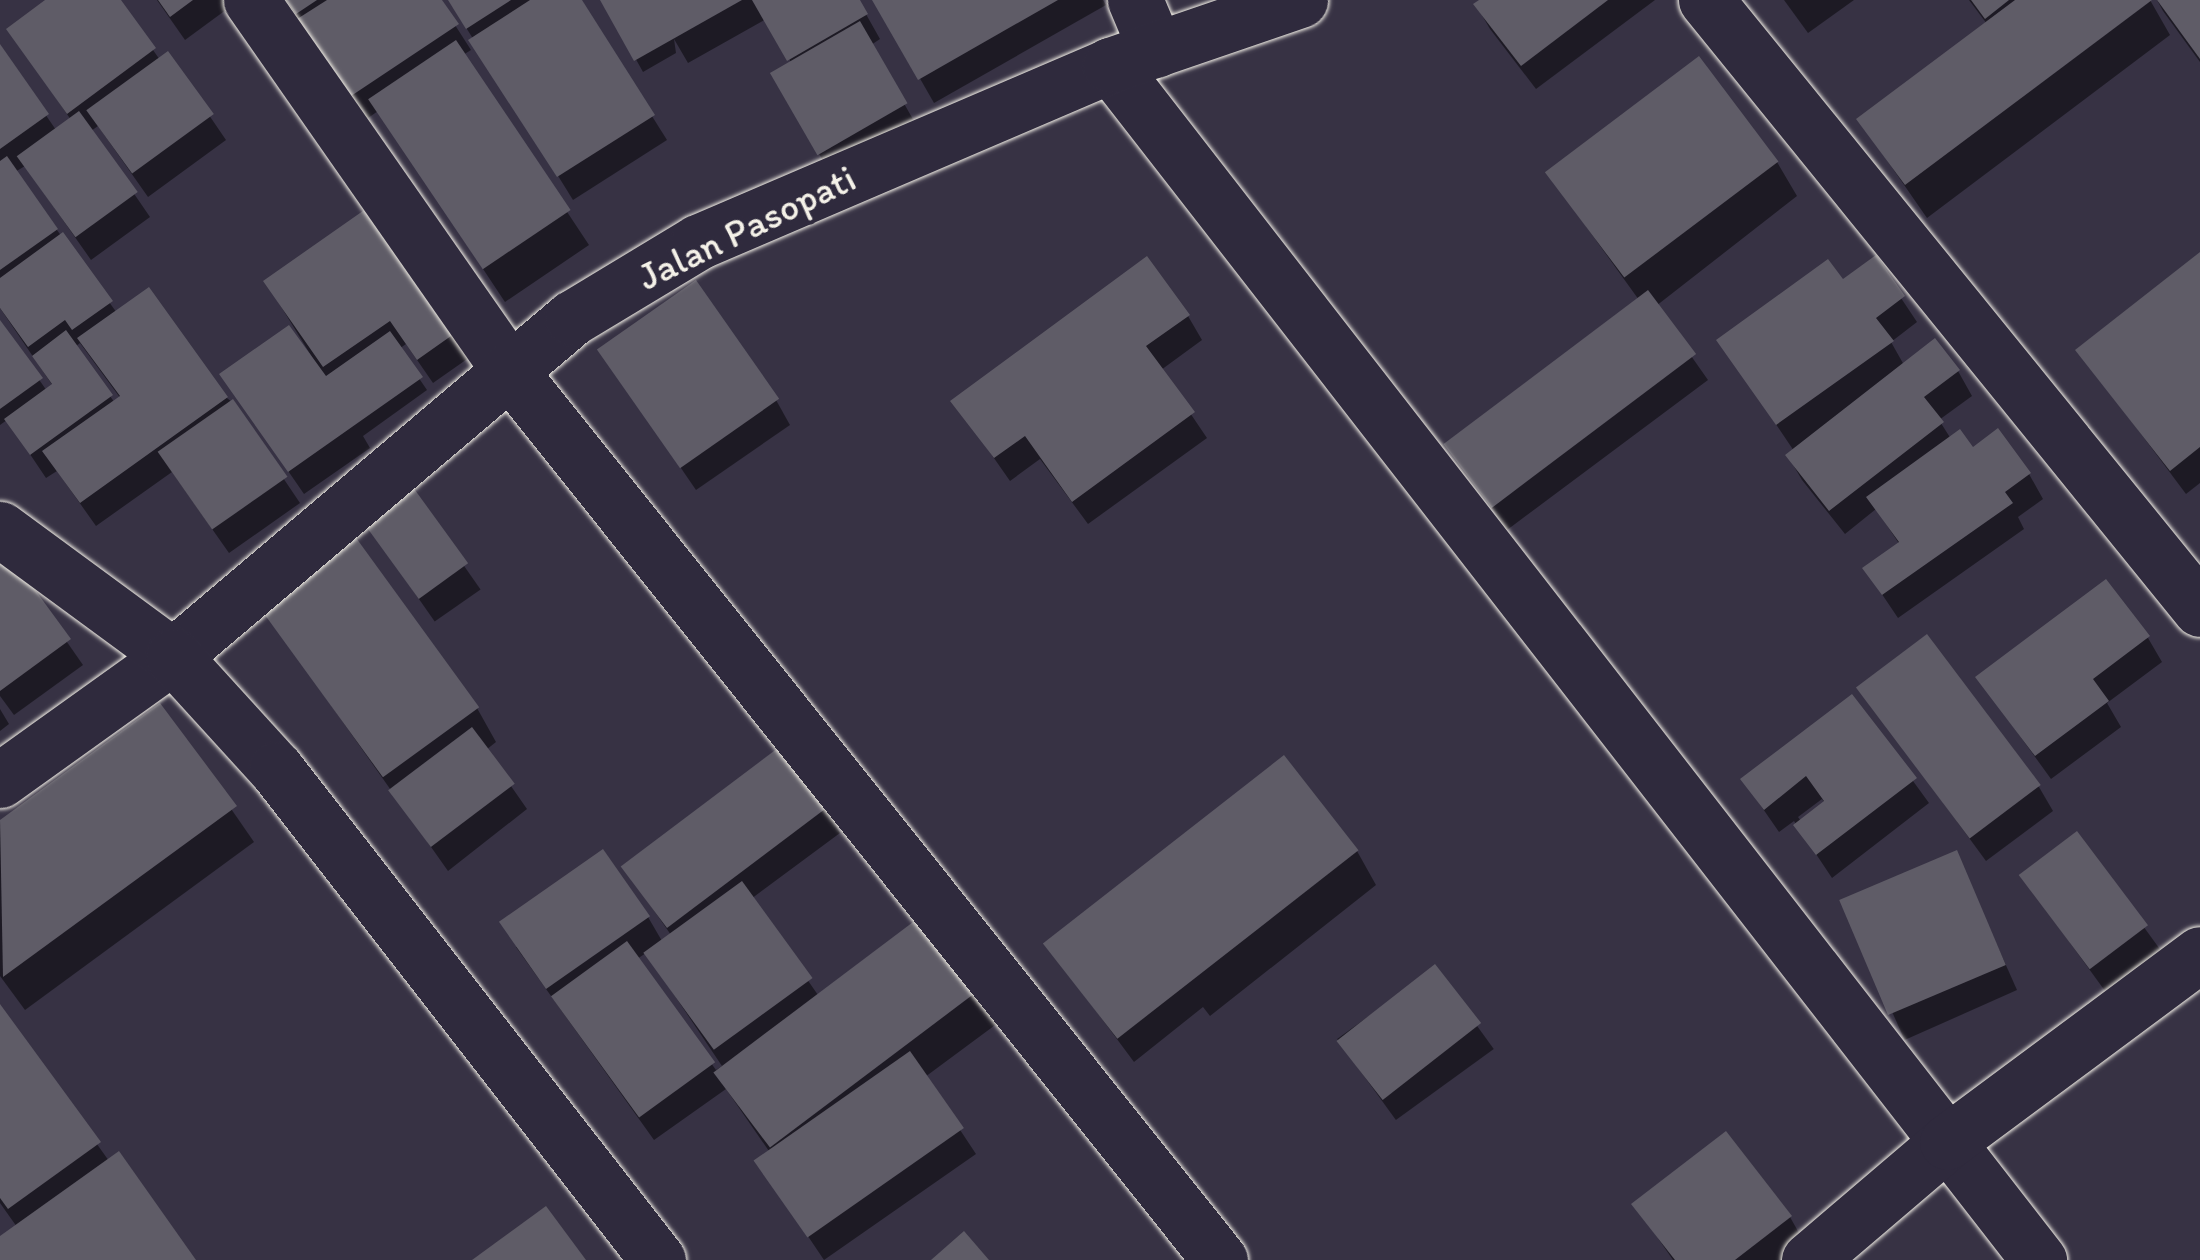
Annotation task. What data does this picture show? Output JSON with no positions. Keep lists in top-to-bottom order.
{
  "streets": {
    "street": ["Jalan Pasopati"]
  }
}
